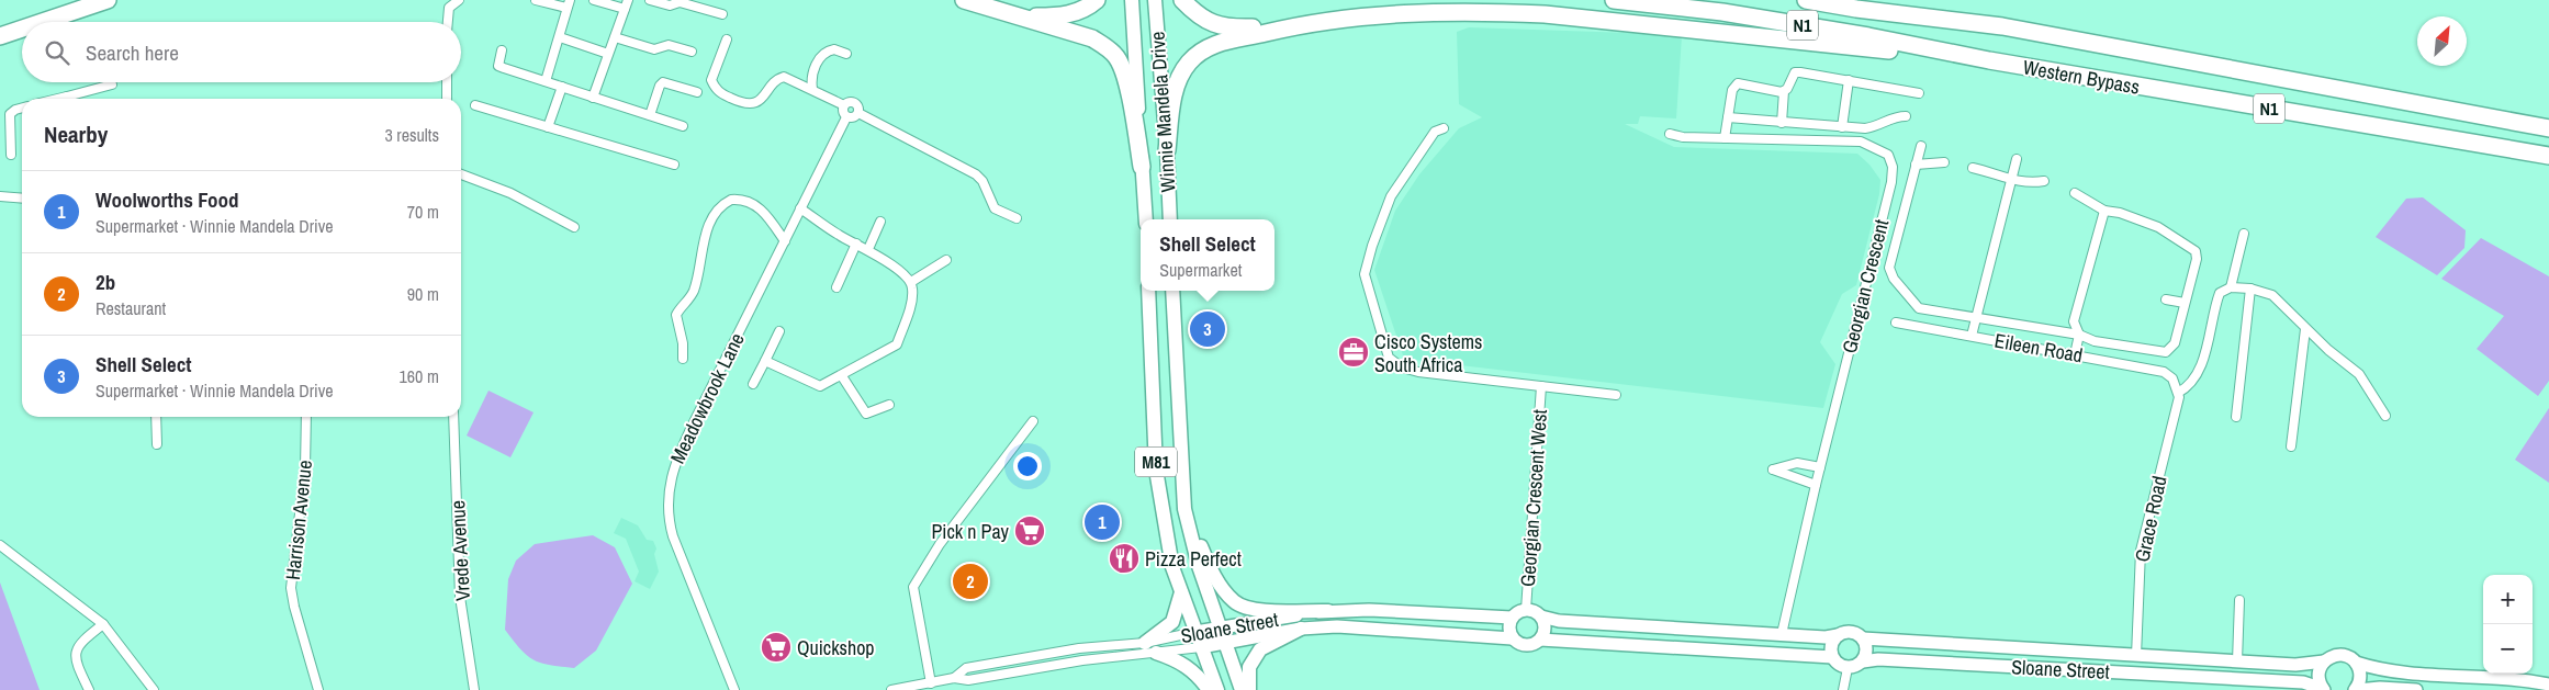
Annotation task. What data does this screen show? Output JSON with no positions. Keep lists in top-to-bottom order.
{
  "streets": {
    "highway": ["N1", "Western Bypass"],
    "main road": ["Winnie Mandela Drive", "M81"],
    "street": [
      "Georgian Crescent",
      "Eileen Road",
      "Meadowbrook Lane",
      "Georgian Crescent West",
      "Grace Road",
      "Harrison Avenue",
      "Vrede Avenue",
      "Sloane Street"
    ]
  },
  "crossings": [
    ["Eileen Road", "Grace Road"],
    ["M81", "Sloane Street"],
    ["Georgian Crescent West", "Sloane Street"],
    ["Grace Road", "Sloane Street"]
  ],
  "places": {
    "office": ["Cisco Systems South Africa"],
    "supermarket": ["Pick n Pay", "Quickshop"],
    "restaurant": ["Pizza Perfect"]
  },
  "north": "top right",
  "page": {
    "search": "Search here",
    "heading": ["Nearby", "3 results"],
    "list": [
      {
        "mark": "1",
        "name": "Woolworths Food",
        "note": "Supermarket · Winnie Mandela Drive",
        "value": "70 m"
      },
      {
        "mark": "2",
        "name": "2b",
        "note": "Restaurant",
        "value": "90 m"
      },
      {
        "mark": "3",
        "name": "Shell Select",
        "note": "Supermarket · Winnie Mandela Drive",
        "value": "160 m"
      }
    ],
    "popup": ["Shell Select", "Supermarket"],
    "pins": ["3", "1", "2"],
    "map_buttons": ["+", "−"]
  }
}
